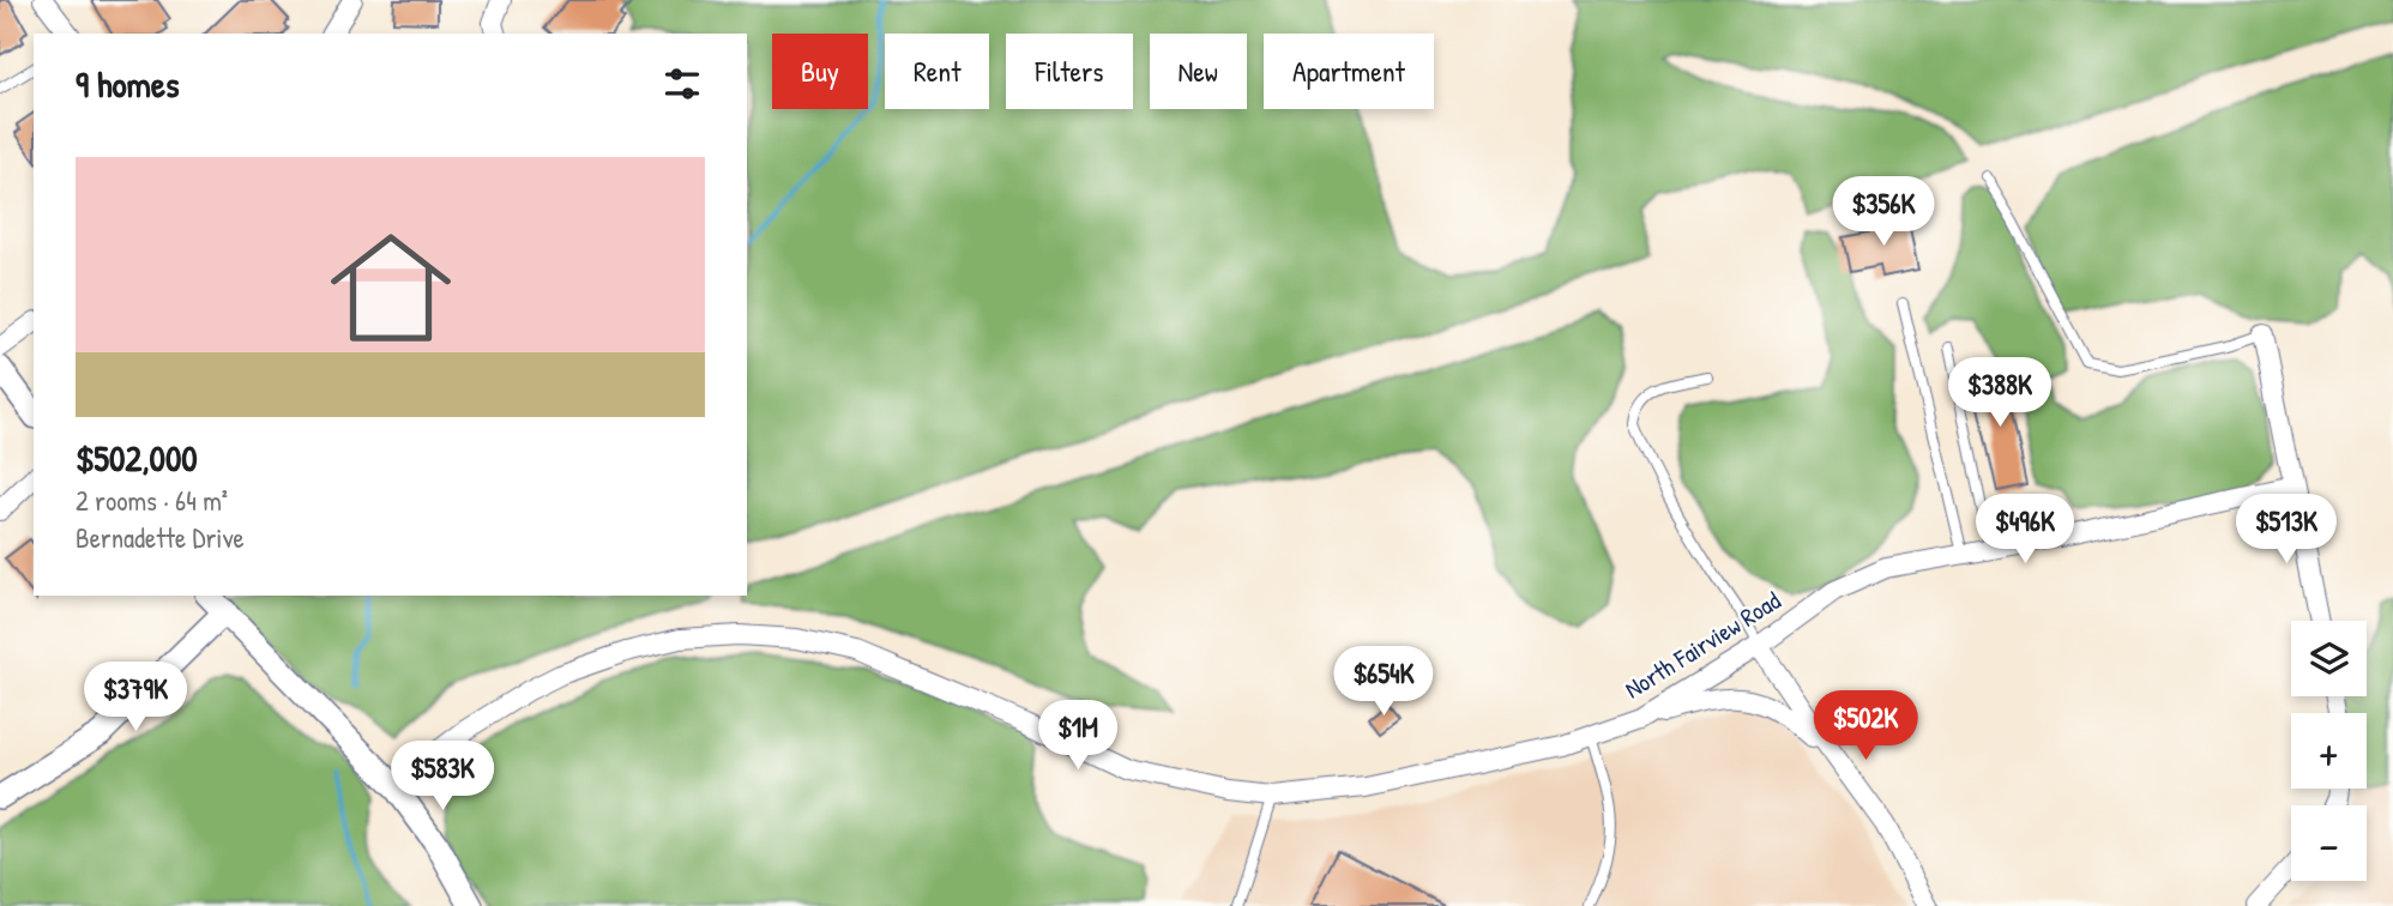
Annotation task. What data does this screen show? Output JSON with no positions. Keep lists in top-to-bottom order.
{
  "streets": {
    "street": ["North Fairview Road"]
  },
  "page": {
    "chip": [
      "Buy",
      "Rent",
      "Filters",
      "New",
      "Apartment"
    ],
    "heading": "9 homes",
    "list": [
      {
        "name": "$502,000",
        "note": "2 rooms · 64 m² · Bernadette Drive"
      }
    ],
    "price": [
      "$356K",
      "$388K",
      "$496K",
      "$513K",
      "$654K",
      "$379K",
      "$502K",
      "$1M",
      "$583K"
    ],
    "map_buttons": ["+", "−"]
  }
}
